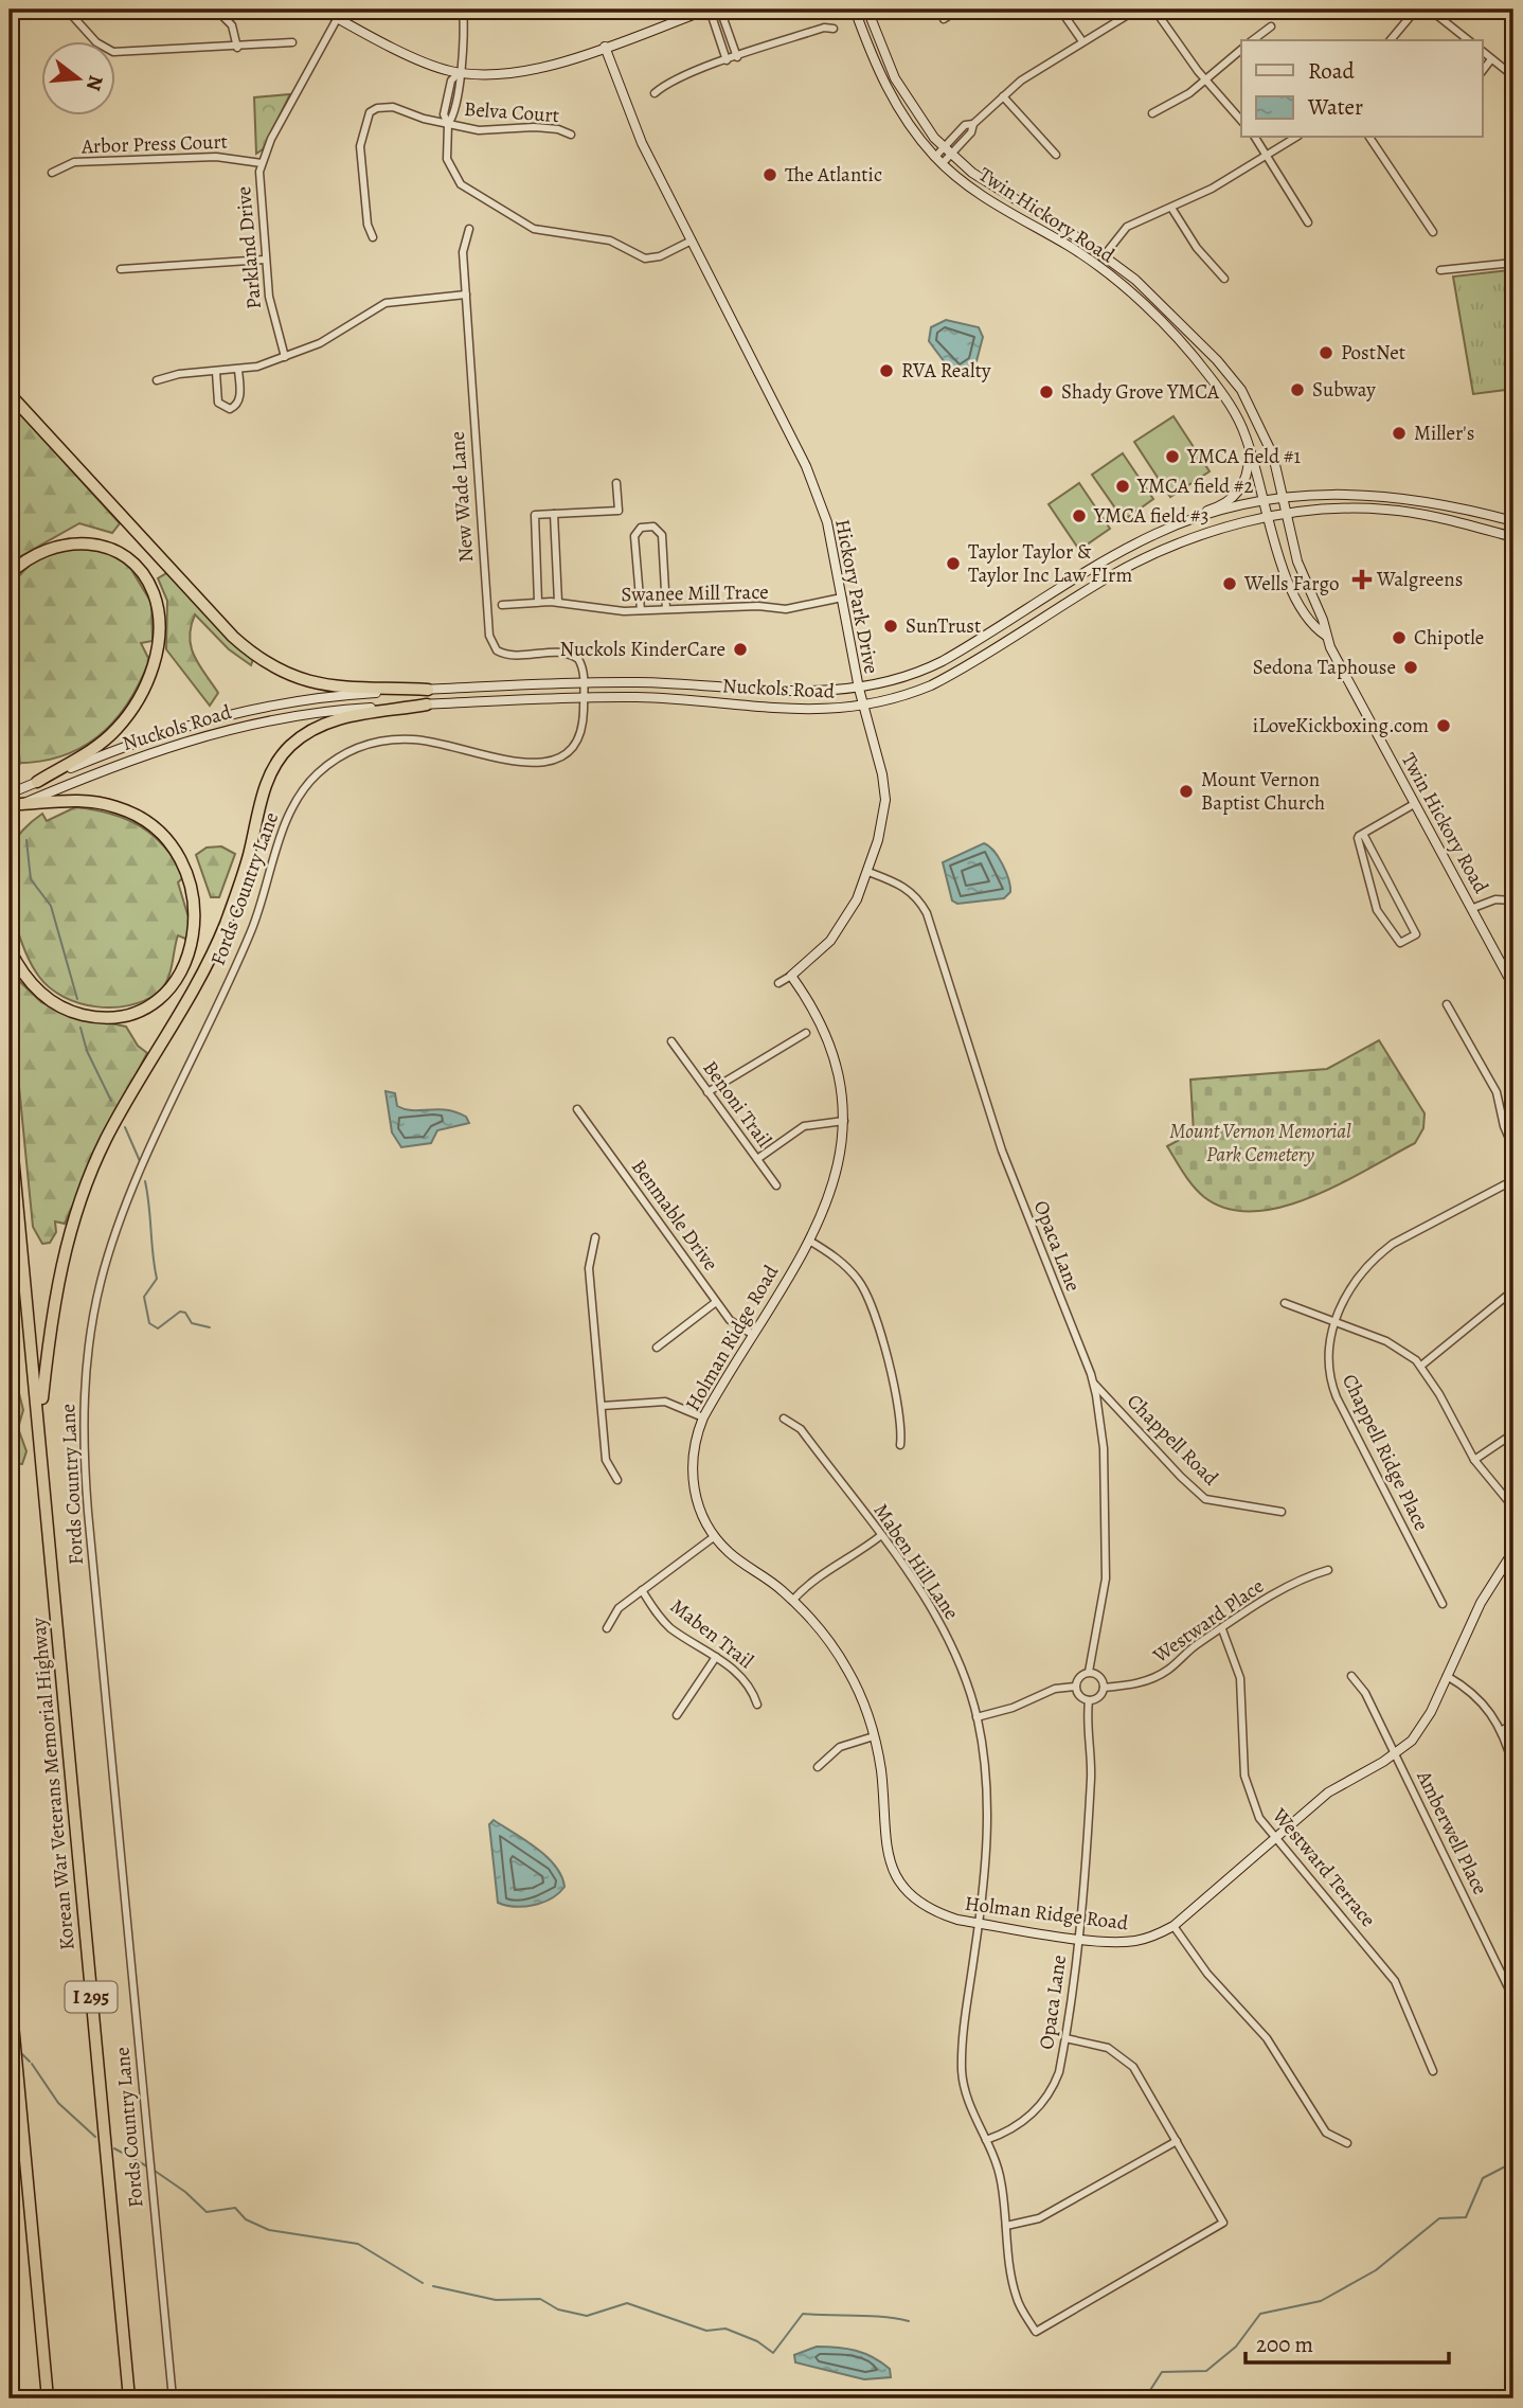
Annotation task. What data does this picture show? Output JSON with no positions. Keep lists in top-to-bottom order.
{
  "streets": {
    "highway": ["Korean War Veterans Memorial Highway", "I 295"],
    "main road": [
      "Twin Hickory Road",
      "Hickory Park Drive",
      "Nuckols Road",
      "Holman Ridge Road"
    ],
    "street": [
      "Belva Court",
      "Arbor Press Court",
      "Parkland Drive",
      "New Wade Lane",
      "Swanee Mill Trace",
      "Fords Country Lane",
      "Benoni Trail",
      "Benmable Drive",
      "Opaca Lane",
      "Chappell Road",
      "Chappell Ridge Place",
      "Maben Hill Lane",
      "Westward Place",
      "Maben Trail",
      "Amberwell Place",
      "Westward Terrace"
    ]
  },
  "crossings": [
    ["Arbor Press Court", "Parkland Drive"],
    ["Twin Hickory Road", "Nuckols Road"],
    ["New Wade Lane", "Nuckols Road"],
    ["New Wade Lane", "Fords Country Lane"],
    ["Swanee Mill Trace", "Hickory Park Drive"],
    ["Hickory Park Drive", "Nuckols Road"],
    ["Hickory Park Drive", "Opaca Lane"],
    ["Hickory Park Drive", "Holman Ridge Road"],
    ["Nuckols Road", "Fords Country Lane"],
    ["Benmable Drive", "Holman Ridge Road"],
    ["Opaca Lane", "Holman Ridge Road"],
    ["Opaca Lane", "Chappell Road"],
    ["Opaca Lane", "Maben Hill Lane"],
    ["Opaca Lane", "Westward Place"],
    ["Holman Ridge Road", "Maben Hill Lane"],
    ["Holman Ridge Road", "Amberwell Place"],
    ["Holman Ridge Road", "Westward Terrace"],
    ["Westward Place", "Westward Terrace"]
  ],
  "parks": ["Mount Vernon Memorial Park Cemetery"],
  "places": {
    "other": [
      "The Atlantic",
      "PostNet",
      "RVA Realty",
      "Subway",
      "Shady Grove YMCA",
      "Miller's",
      "YMCA field #1",
      "YMCA field #2",
      "YMCA field #3",
      "Taylor Taylor & Taylor Inc Law FIrm",
      "Wells Fargo",
      "SunTrust",
      "Chipotle",
      "Nuckols KinderCare",
      "Sedona Taphouse",
      "iLoveKickboxing.com",
      "Mount Vernon Baptist Church"
    ],
    "health": ["Walgreens"]
  },
  "legend": ["Road", "Water"],
  "scale_bar": "200 m",
  "north": "right"
}
